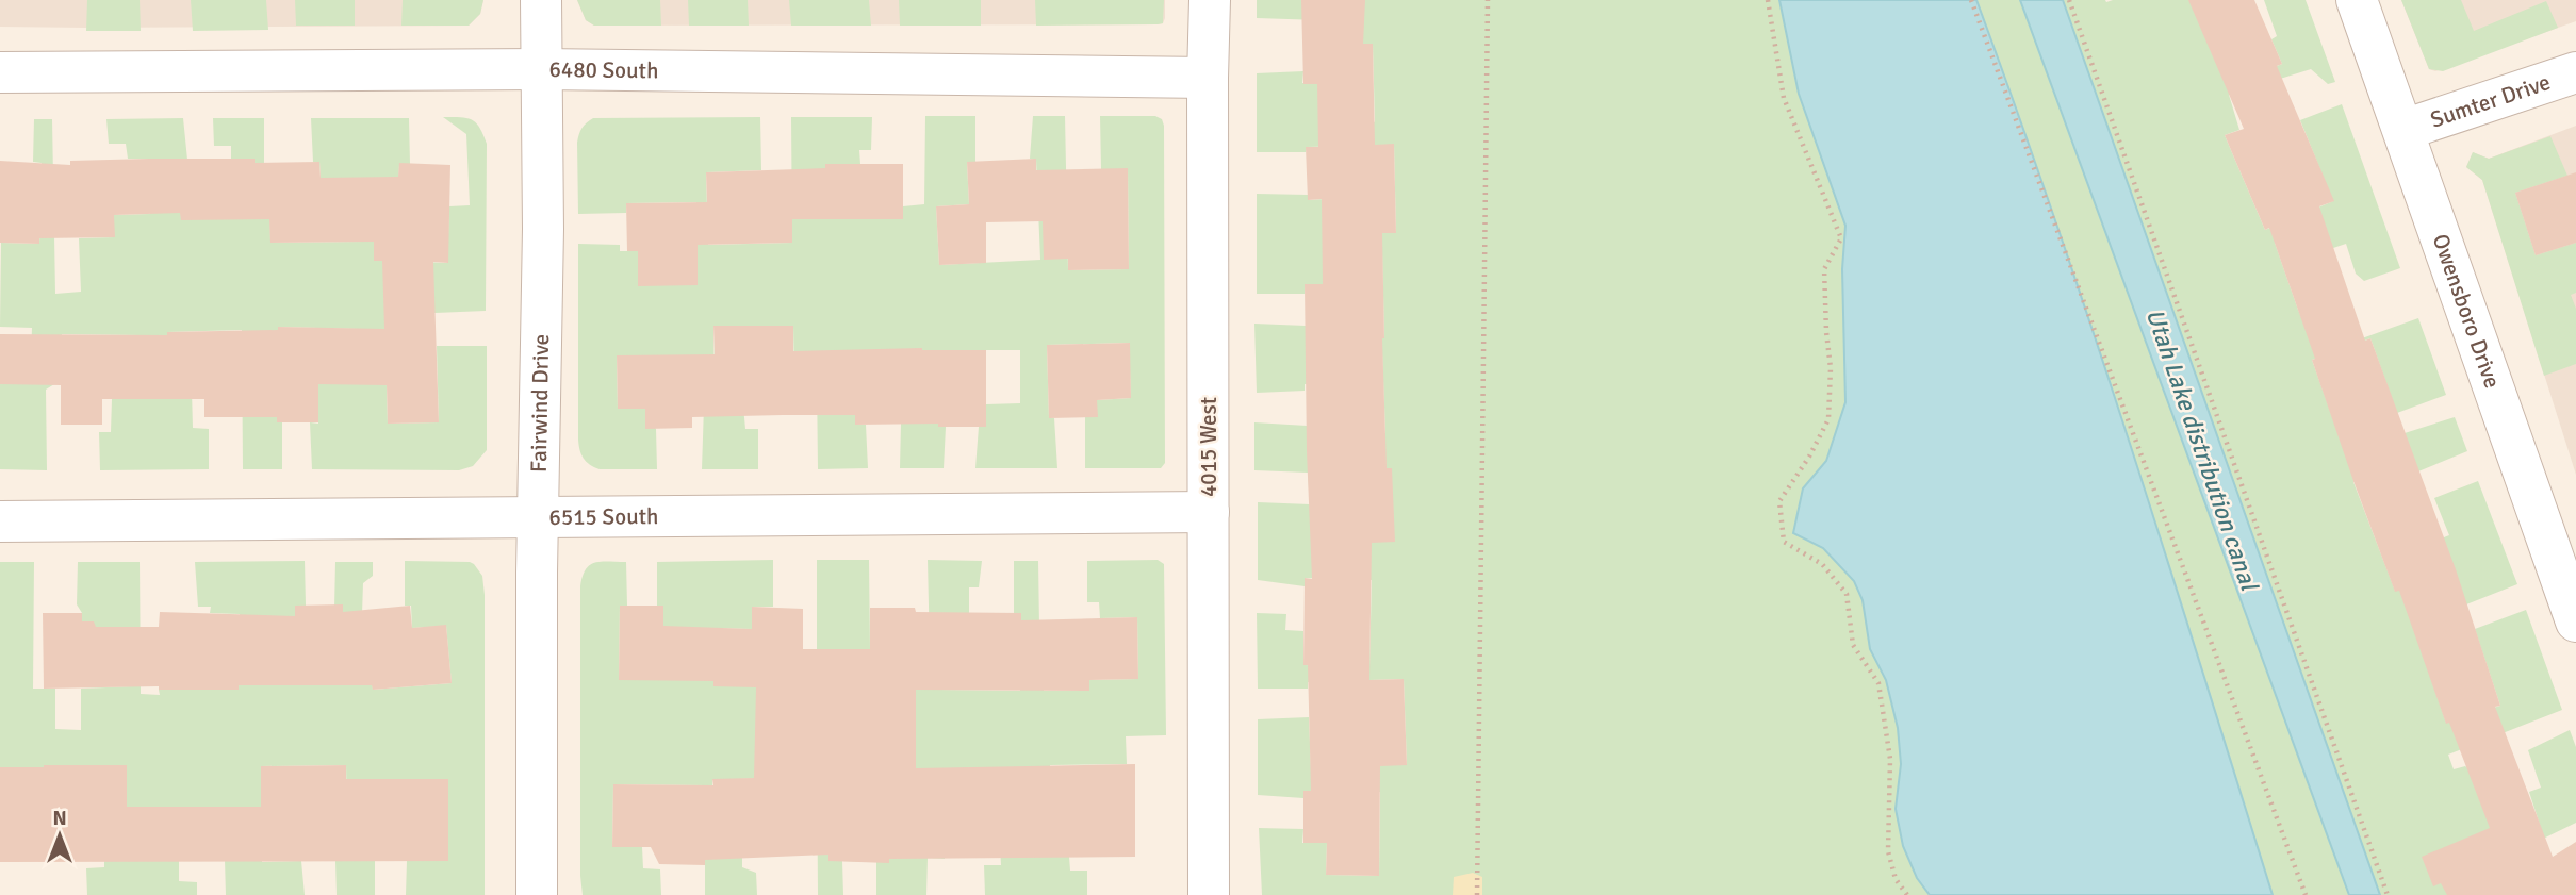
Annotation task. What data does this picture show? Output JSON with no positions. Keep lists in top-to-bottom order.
{
  "streets": {
    "street": [
      "6480 South",
      "Sumter Drive",
      "Owensboro Drive",
      "Fairwind Drive",
      "4015 West",
      "6515 South"
    ]
  },
  "crossings": [
    ["6480 South", "Fairwind Drive"],
    ["6480 South", "4015 West"],
    ["Sumter Drive", "Owensboro Drive"],
    ["Fairwind Drive", "6515 South"],
    ["4015 West", "6515 South"]
  ],
  "water": ["Utah Lake distribution canal"],
  "north": "top"
}
